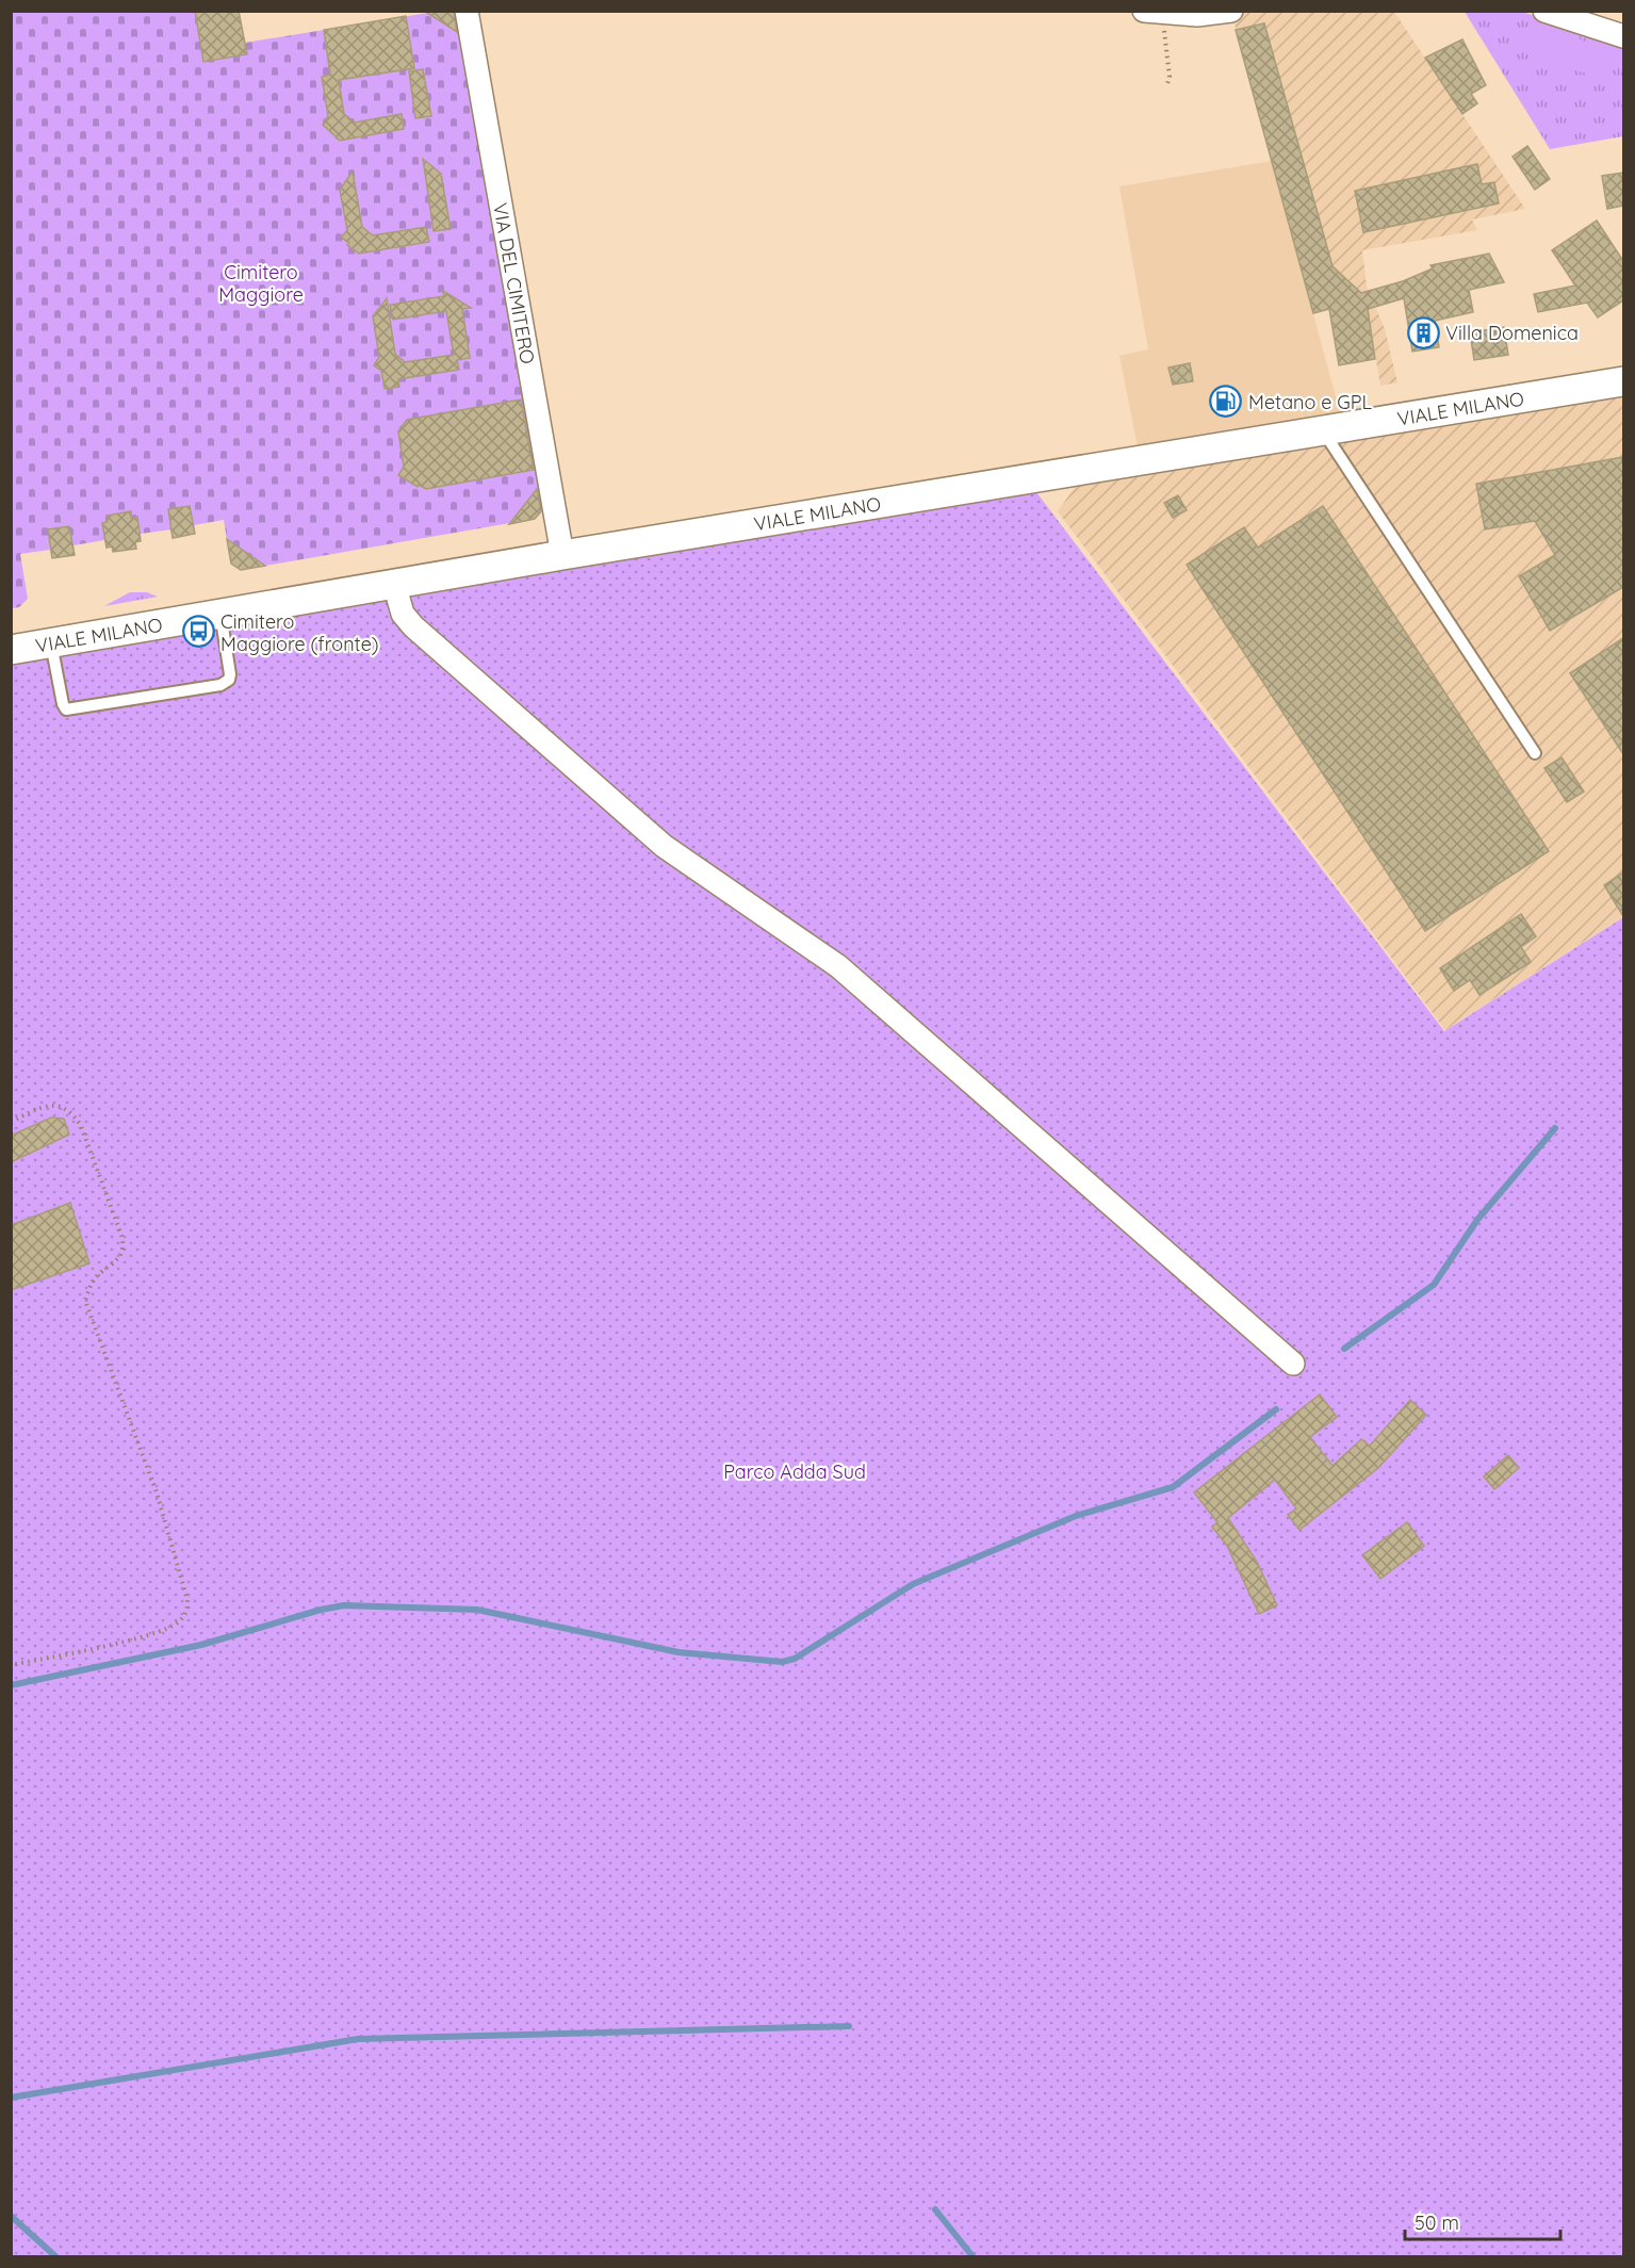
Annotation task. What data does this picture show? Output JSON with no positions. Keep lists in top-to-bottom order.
{
  "streets": {
    "street": ["VIA DEL CIMITERO", "VIALE MILANO"]
  },
  "crossings": [
    ["VIA DEL CIMITERO", "VIALE MILANO"]
  ],
  "parks": ["Cimitero Maggiore", "Parco Adda Sud"],
  "places": {
    "building": ["Villa Domenica"],
    "fuel station": ["Metano e GPL"],
    "bus stop": ["Cimitero Maggiore (fronte)"]
  },
  "scale_bar": "50 m"
}
